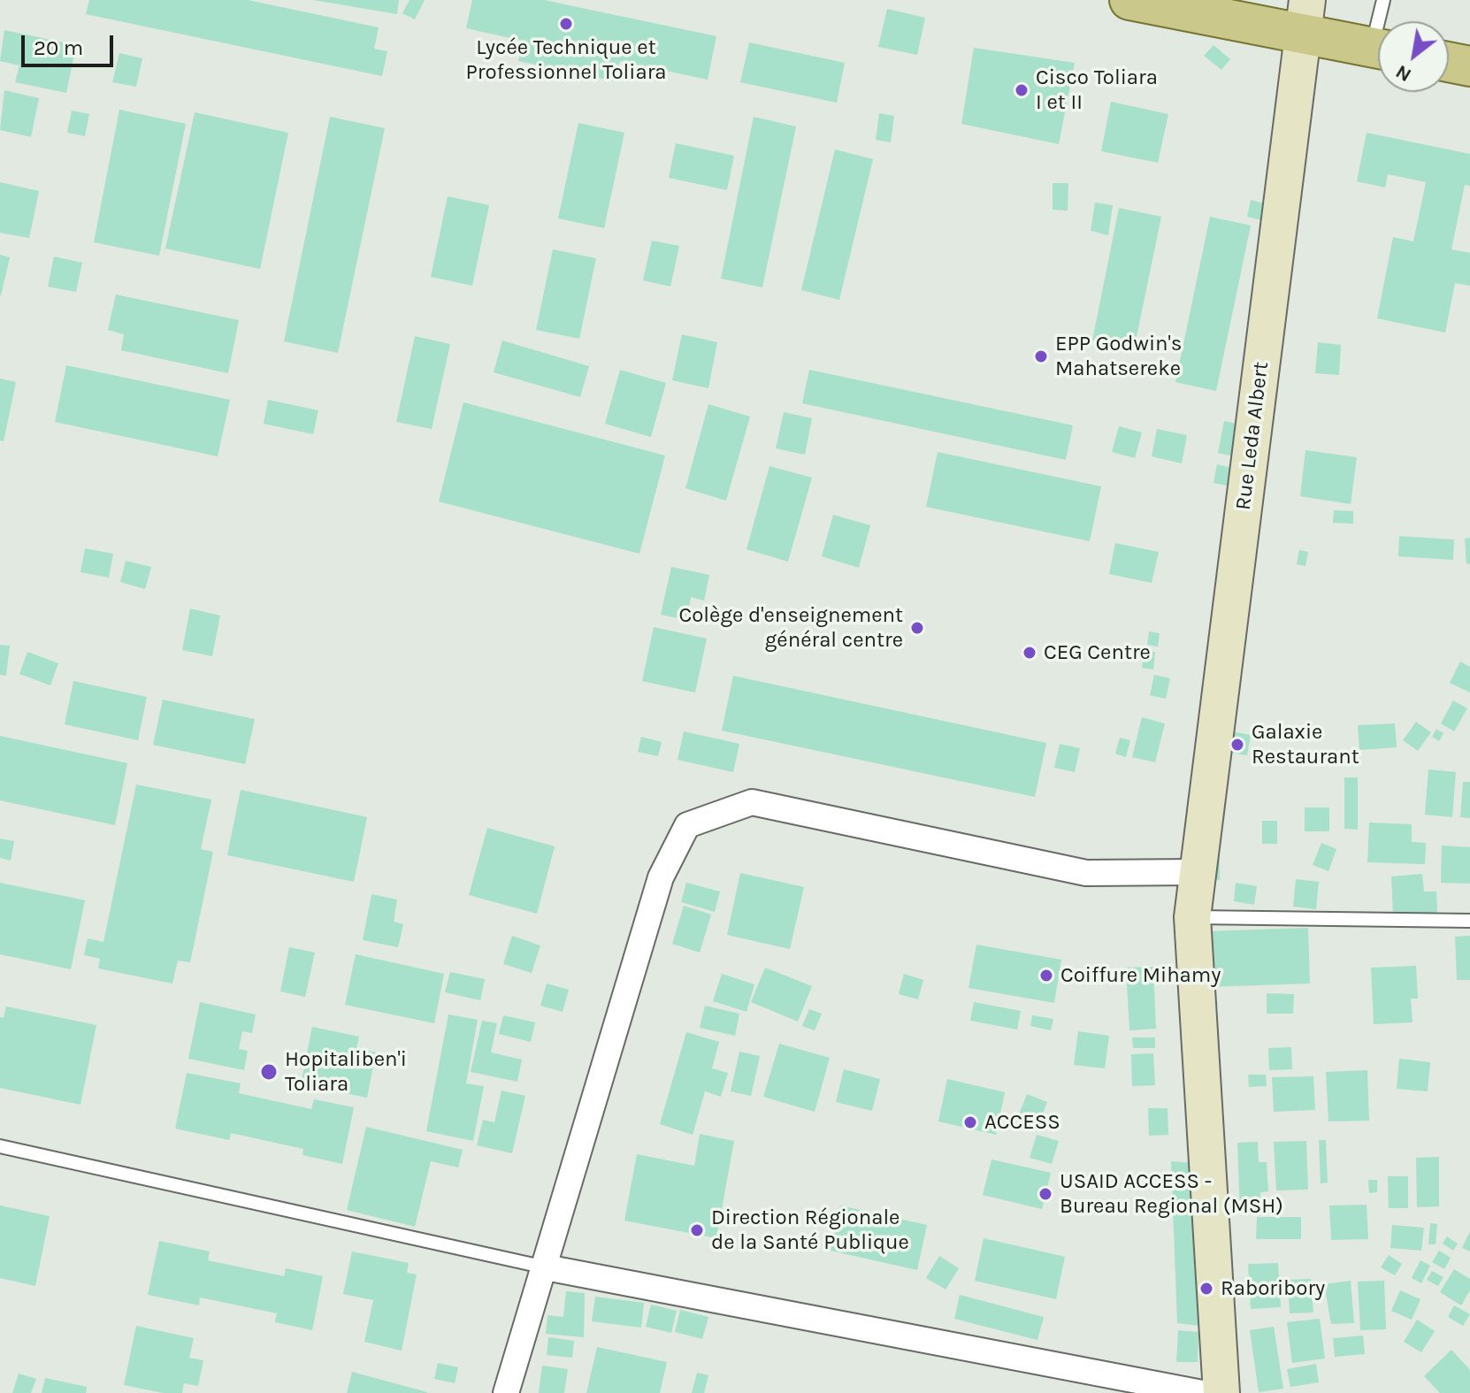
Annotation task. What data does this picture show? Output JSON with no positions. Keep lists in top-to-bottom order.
{
  "streets": {
    "street": ["Rue Leda Albert"]
  },
  "places": [
    "Lycée Technique et Professionnel Toliara",
    "Cisco Toliara I et II",
    "EPP Godwin's Mahatsereke",
    "Colège d'enseignement général centre",
    "CEG Centre",
    "Galaxie Restaurant",
    "Coiffure Mihamy",
    "Hopitaliben'i Toliara",
    "ACCESS",
    "USAID ACCESS - Bureau Regional (MSH)",
    "Direction Régionale de la Santé Publique",
    "Raboribory"
  ],
  "scale_bar": "20 m",
  "north": "bottom left"
}
